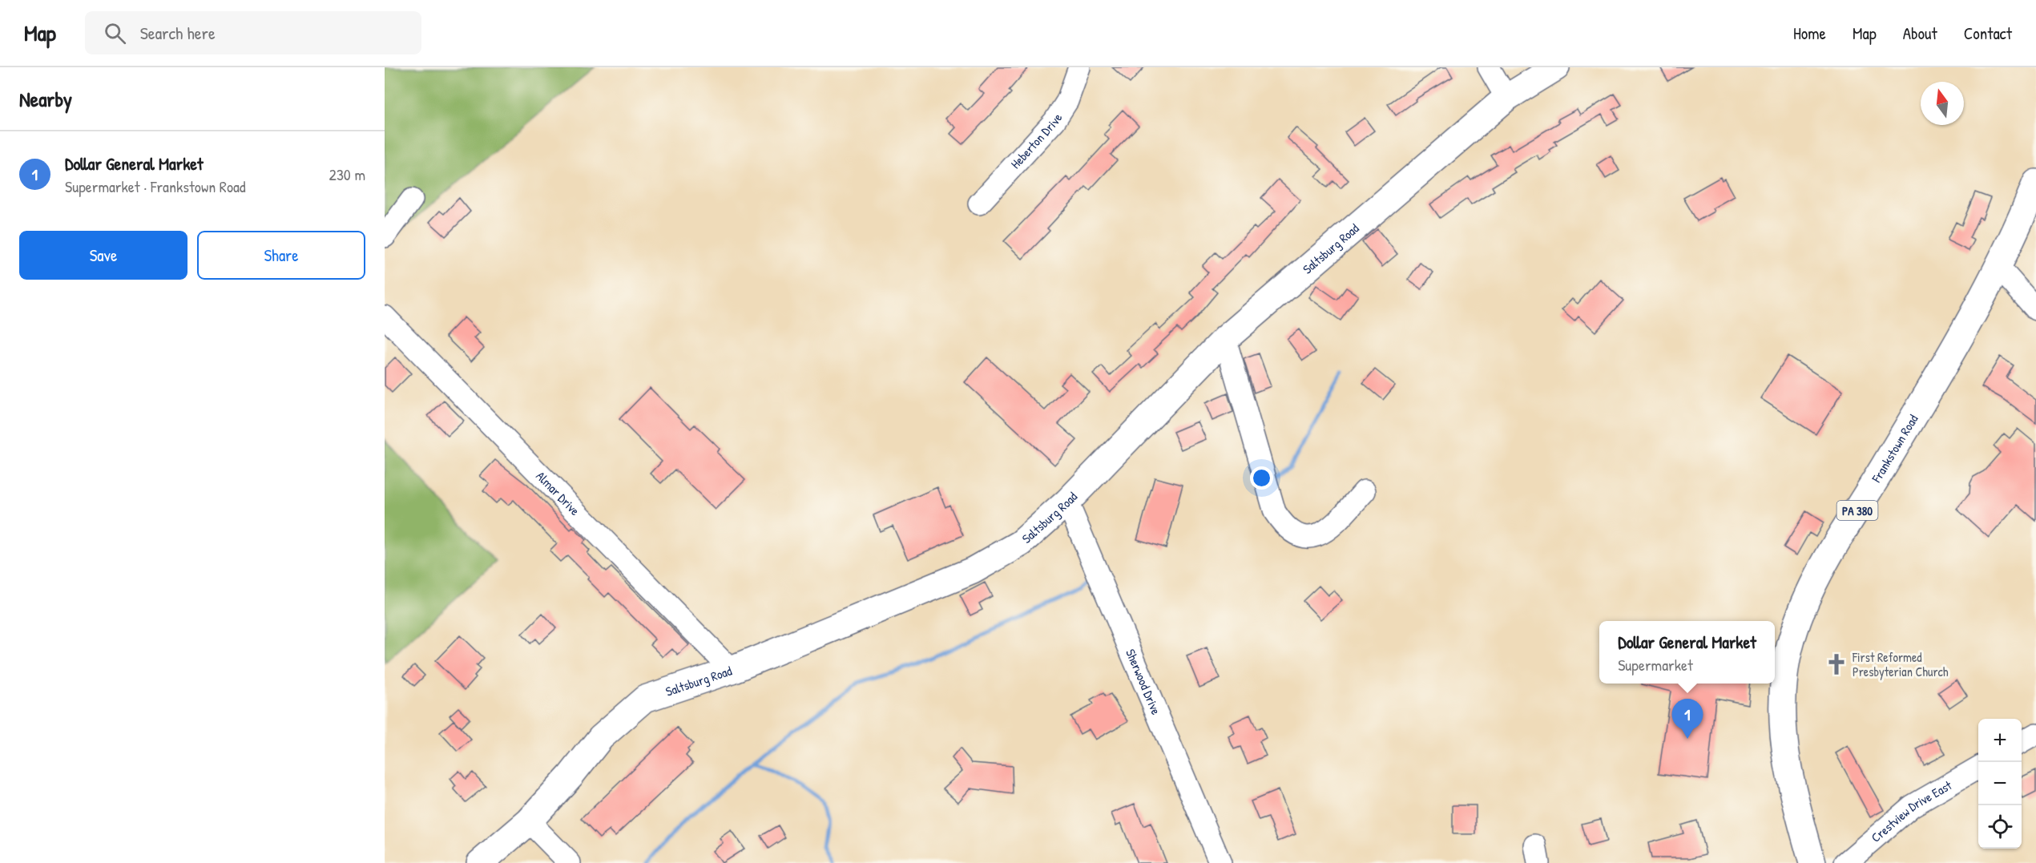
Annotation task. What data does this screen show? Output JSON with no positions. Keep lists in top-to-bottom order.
{
  "streets": {
    "main road": ["Saltsburg Road", "Frankstown Road", "PA 380"],
    "street": [
      "Heberton Drive",
      "Almar Drive",
      "Sherwood Drive",
      "Crestview Drive East"
    ]
  },
  "crossings": [
    ["Saltsburg Road", "Almar Drive"],
    ["Saltsburg Road", "Sherwood Drive"]
  ],
  "places": {
    "church": ["First Reformed Presbyterian Church"]
  },
  "north": "top",
  "page": {
    "header": "Map",
    "search": "Search here",
    "nav": [
      "Home",
      "Map",
      "About",
      "Contact"
    ],
    "heading": "Nearby",
    "list": [
      {
        "mark": "1",
        "name": "Dollar General Market",
        "note": "Supermarket · Frankstown Road",
        "value": "230 m"
      }
    ],
    "buttons": ["Save", "Share"],
    "popup": ["Dollar General Market", "Supermarket"],
    "pins": "1",
    "map_buttons": ["+", "−"]
  }
}
